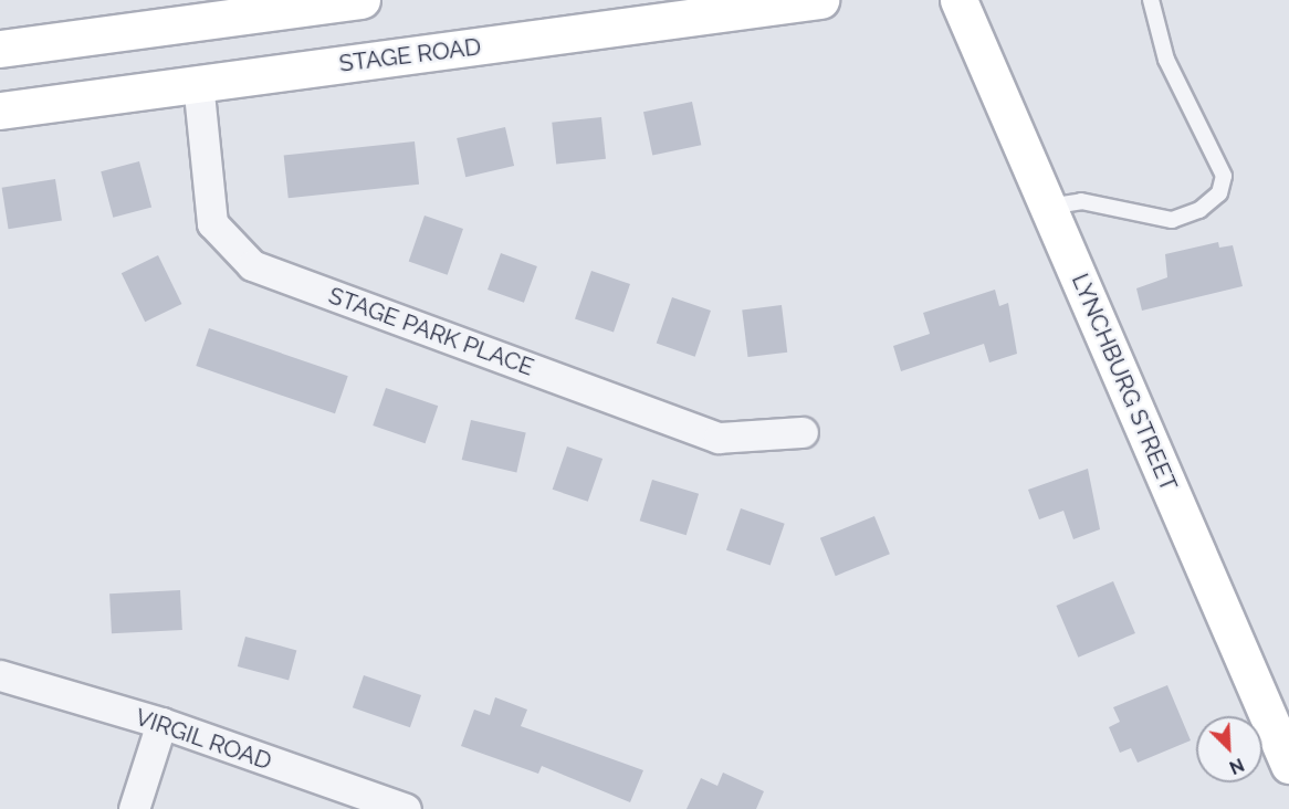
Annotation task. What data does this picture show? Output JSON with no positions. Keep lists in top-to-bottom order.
{
  "streets": {
    "main road": ["STAGE ROAD", "LYNCHBURG STREET"],
    "street": ["STAGE PARK PLACE", "VIRGIL ROAD"]
  },
  "crossings": [
    ["STAGE ROAD", "STAGE PARK PLACE"]
  ],
  "north": "bottom right"
}
